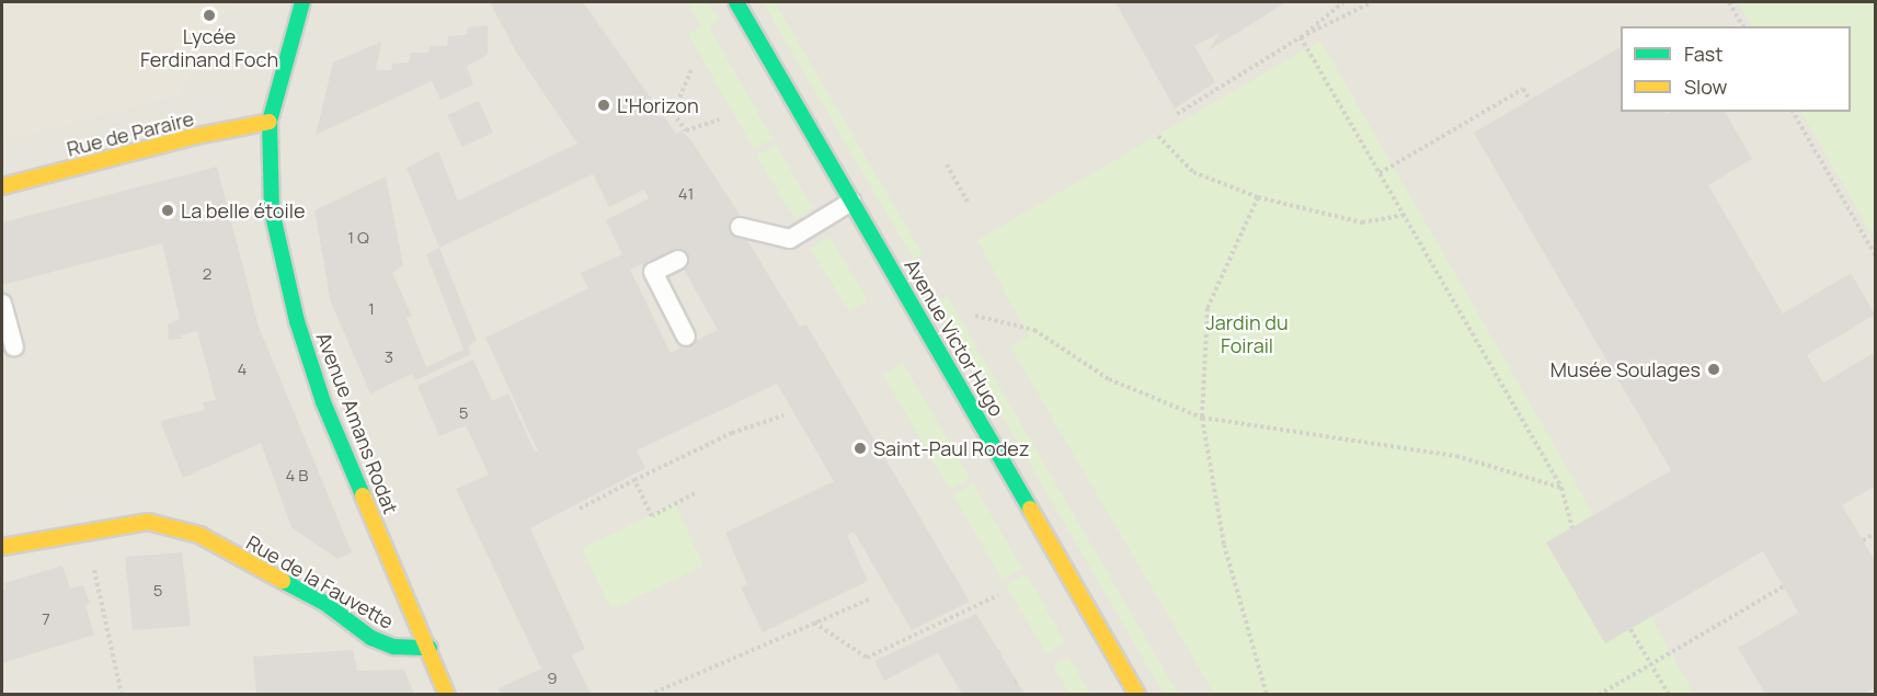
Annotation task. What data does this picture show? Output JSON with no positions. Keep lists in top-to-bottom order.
{
  "streets": {
    "main road": [
      "Rue de Paraire",
      "Avenue Victor Hugo",
      "Avenue Amans Rodat",
      "Rue de la Fauvette"
    ]
  },
  "crossings": [
    ["Rue de Paraire", "Avenue Amans Rodat"],
    ["Avenue Amans Rodat", "Rue de la Fauvette"]
  ],
  "parks": ["Jardin du Foirail"],
  "places": [
    "Lycée Ferdinand Foch",
    "L'Horizon",
    "La belle étoile",
    "Musée Soulages",
    "Saint-Paul Rodez"
  ],
  "house_numbers": [
    "41",
    "1 Q",
    "2",
    "1",
    "3",
    "4",
    "5",
    "4 B",
    "5",
    "7",
    "9"
  ],
  "legend": ["Fast", "Slow"]
}
